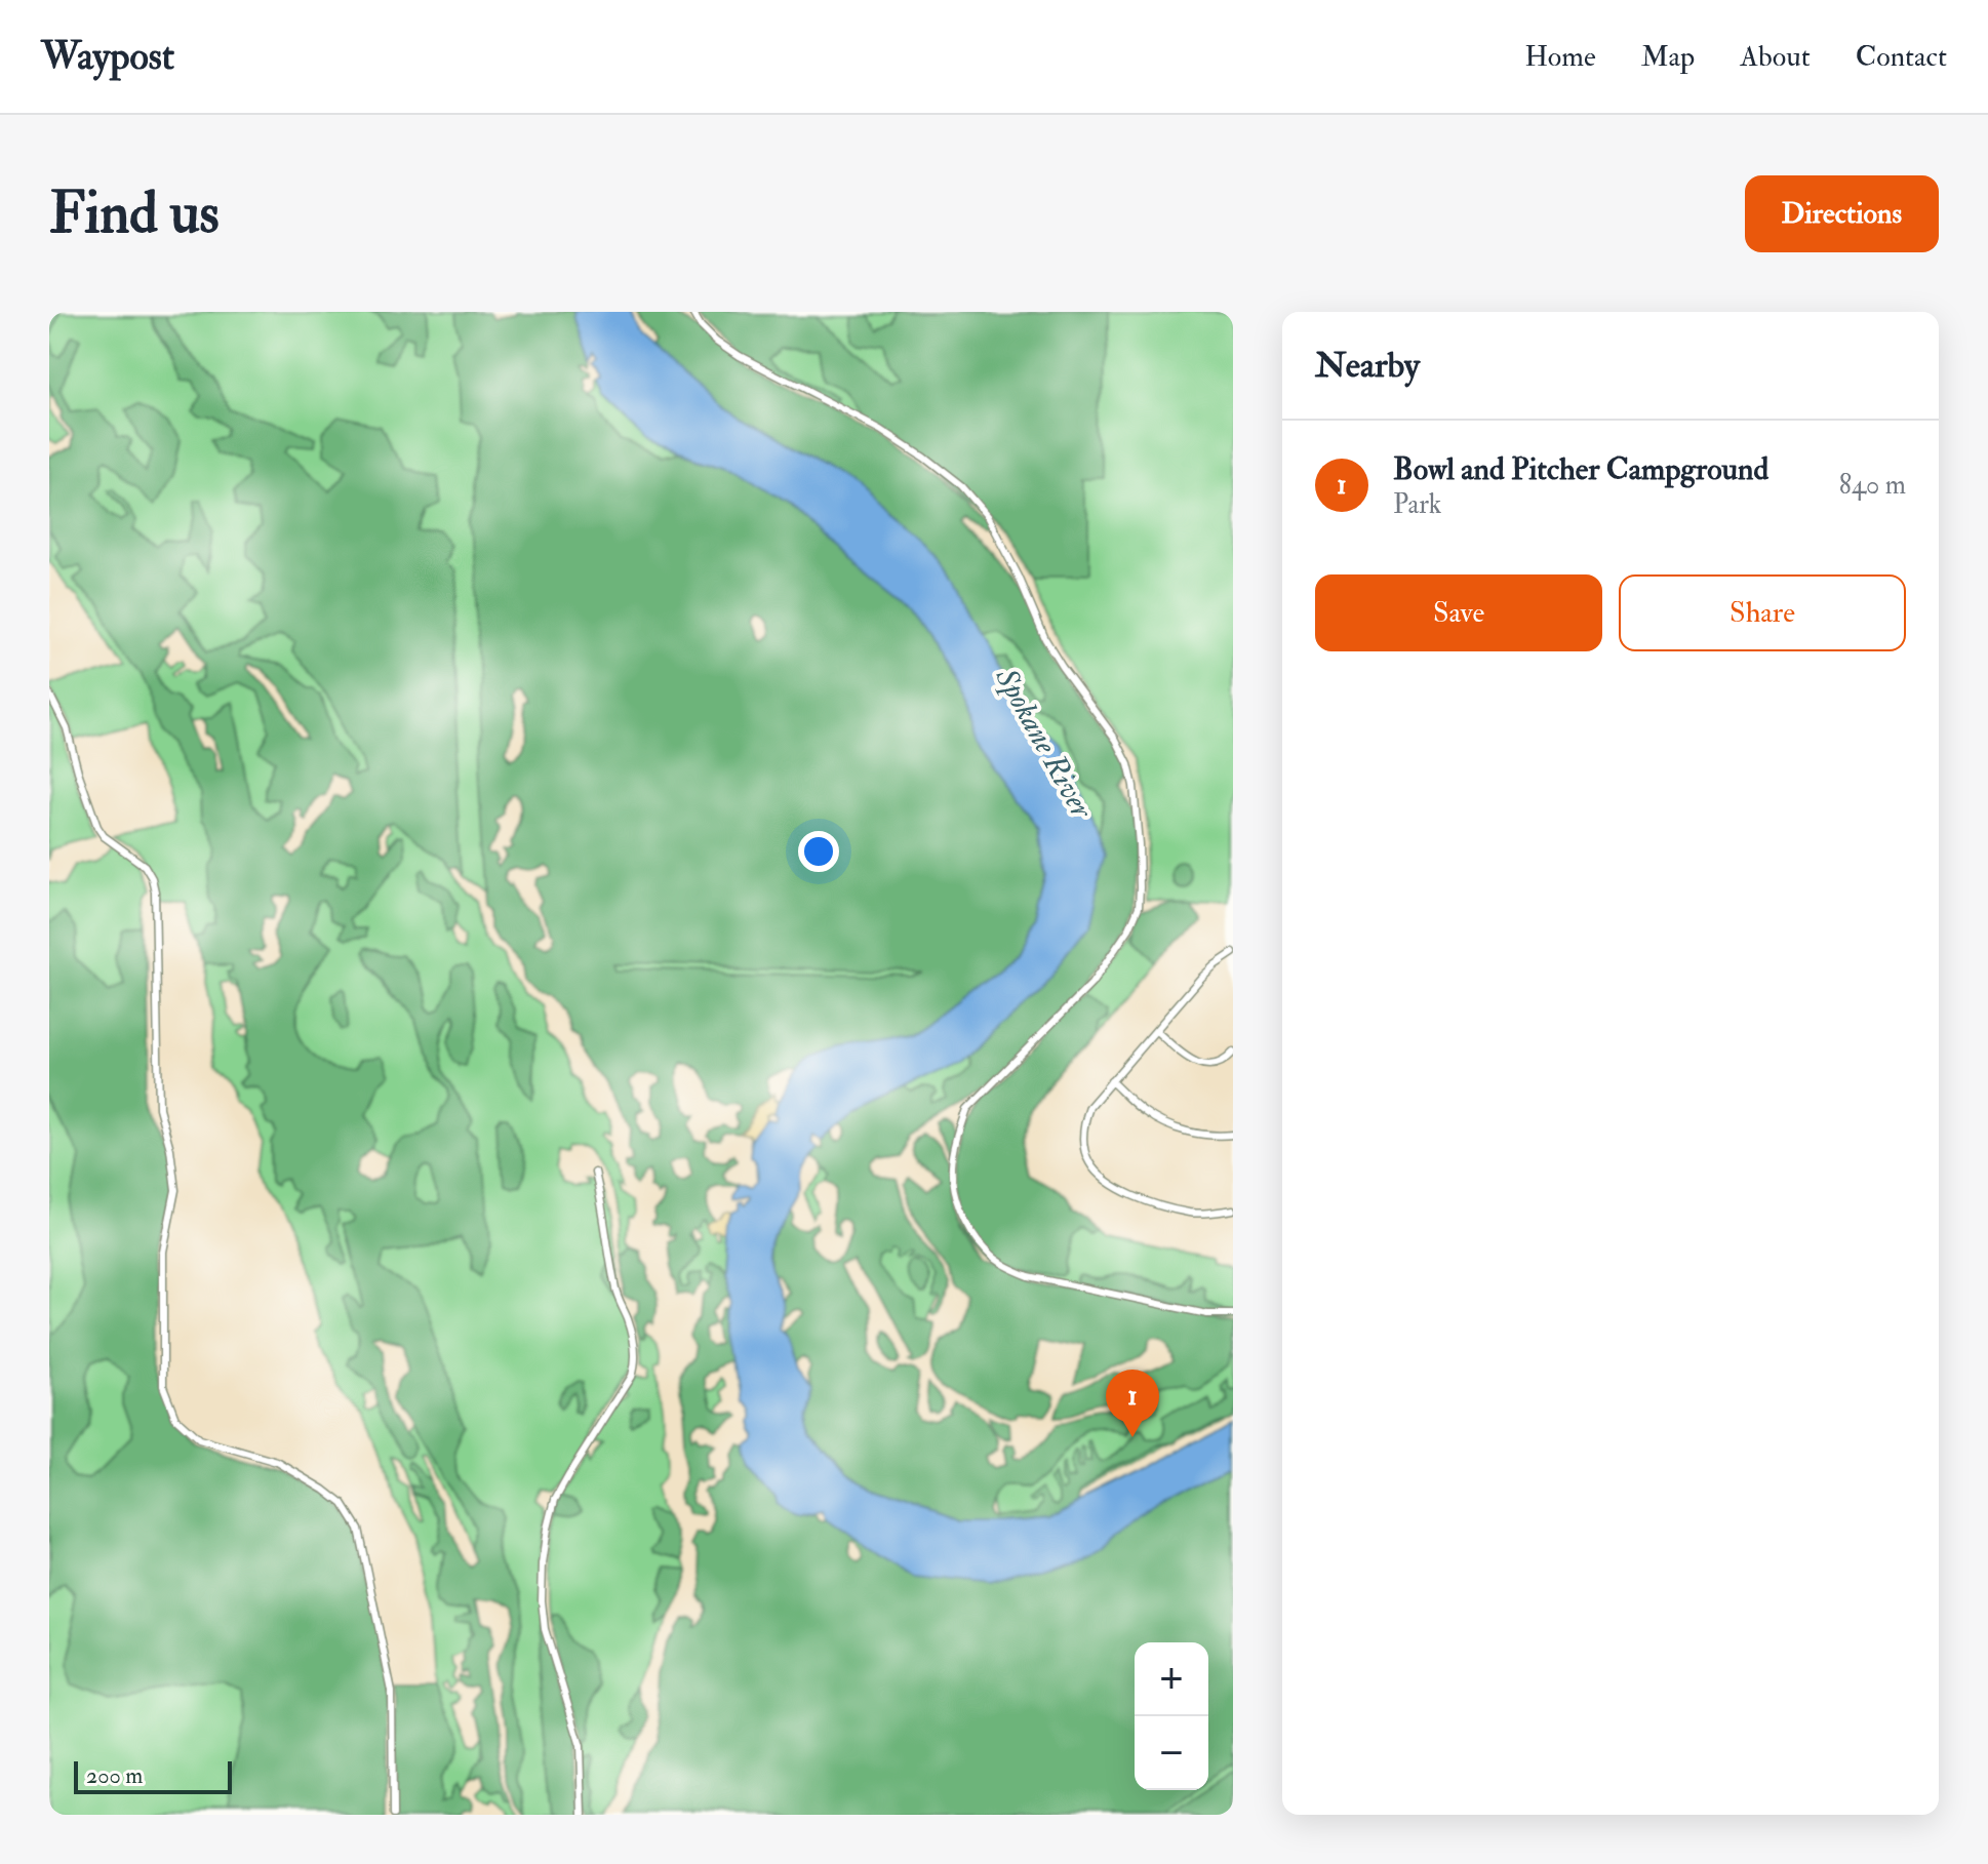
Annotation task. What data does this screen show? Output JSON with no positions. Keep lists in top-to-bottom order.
{
  "water": ["Spokane River"],
  "scale_bar": "200 m",
  "page": {
    "header": "Waypost",
    "nav": [
      "Home",
      "Map",
      "About",
      "Contact"
    ],
    "buttons": [
      "Directions",
      ["Save", "Share"]
    ],
    "title": "Find us",
    "heading": "Nearby",
    "list": [
      {
        "mark": "1",
        "name": "Bowl and Pitcher Campground",
        "note": "Park",
        "value": "840 m"
      }
    ],
    "pins": "1",
    "map_buttons": ["+", "−"],
    "scale": "200 m"
  }
}
